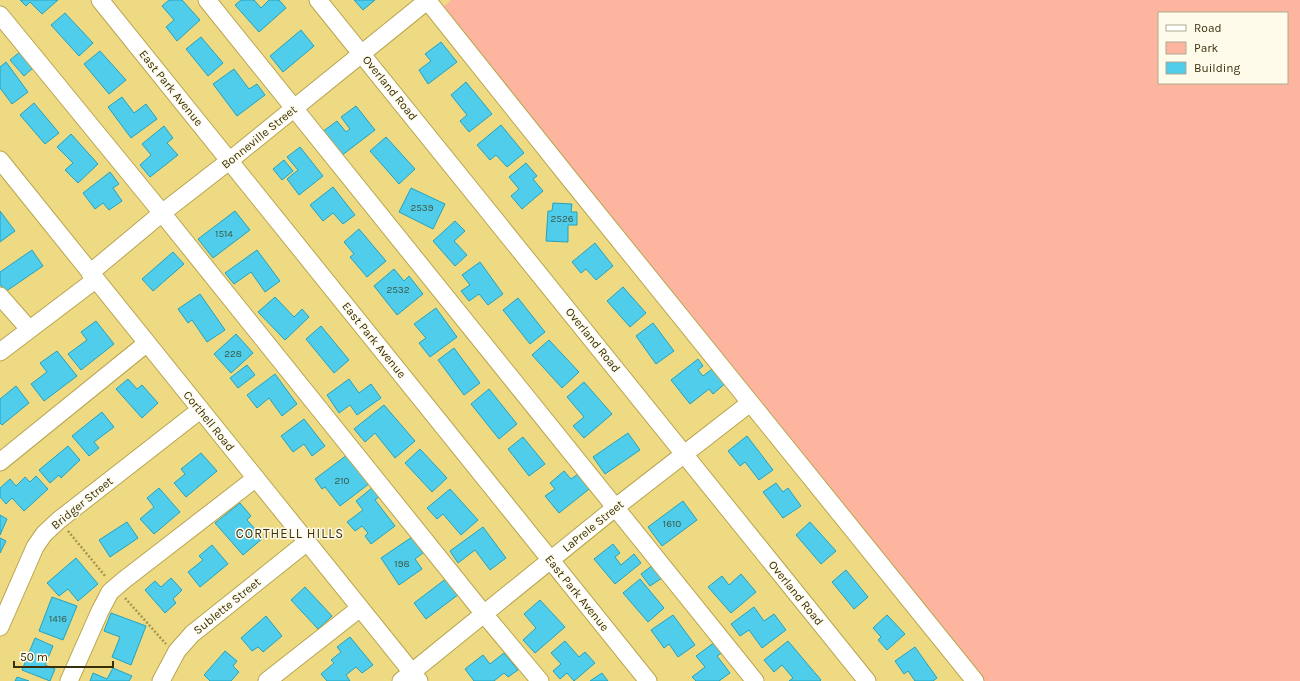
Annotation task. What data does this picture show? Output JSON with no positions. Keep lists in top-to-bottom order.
{
  "streets": {
    "street": [
      "East Park Avenue",
      "Overland Road",
      "Bonneville Street",
      "Corthell Road",
      "Bridger Street",
      "LaPrele Street",
      "Sublette Street"
    ]
  },
  "crossings": [
    ["East Park Avenue", "Bonneville Street"],
    ["East Park Avenue", "LaPrele Street"],
    ["Overland Road", "Bonneville Street"],
    ["Overland Road", "LaPrele Street"],
    ["Bonneville Street", "Corthell Road"],
    ["Corthell Road", "Bridger Street"],
    ["Corthell Road", "LaPrele Street"],
    ["Corthell Road", "Sublette Street"]
  ],
  "districts": ["CORTHELL HILLS"],
  "house_numbers": [
    "2539",
    "2526",
    "1514",
    "2532",
    "228",
    "210",
    "1610",
    "198",
    "1416"
  ],
  "legend": ["Road", "Park", "Building"],
  "scale_bar": "50 m"
}
